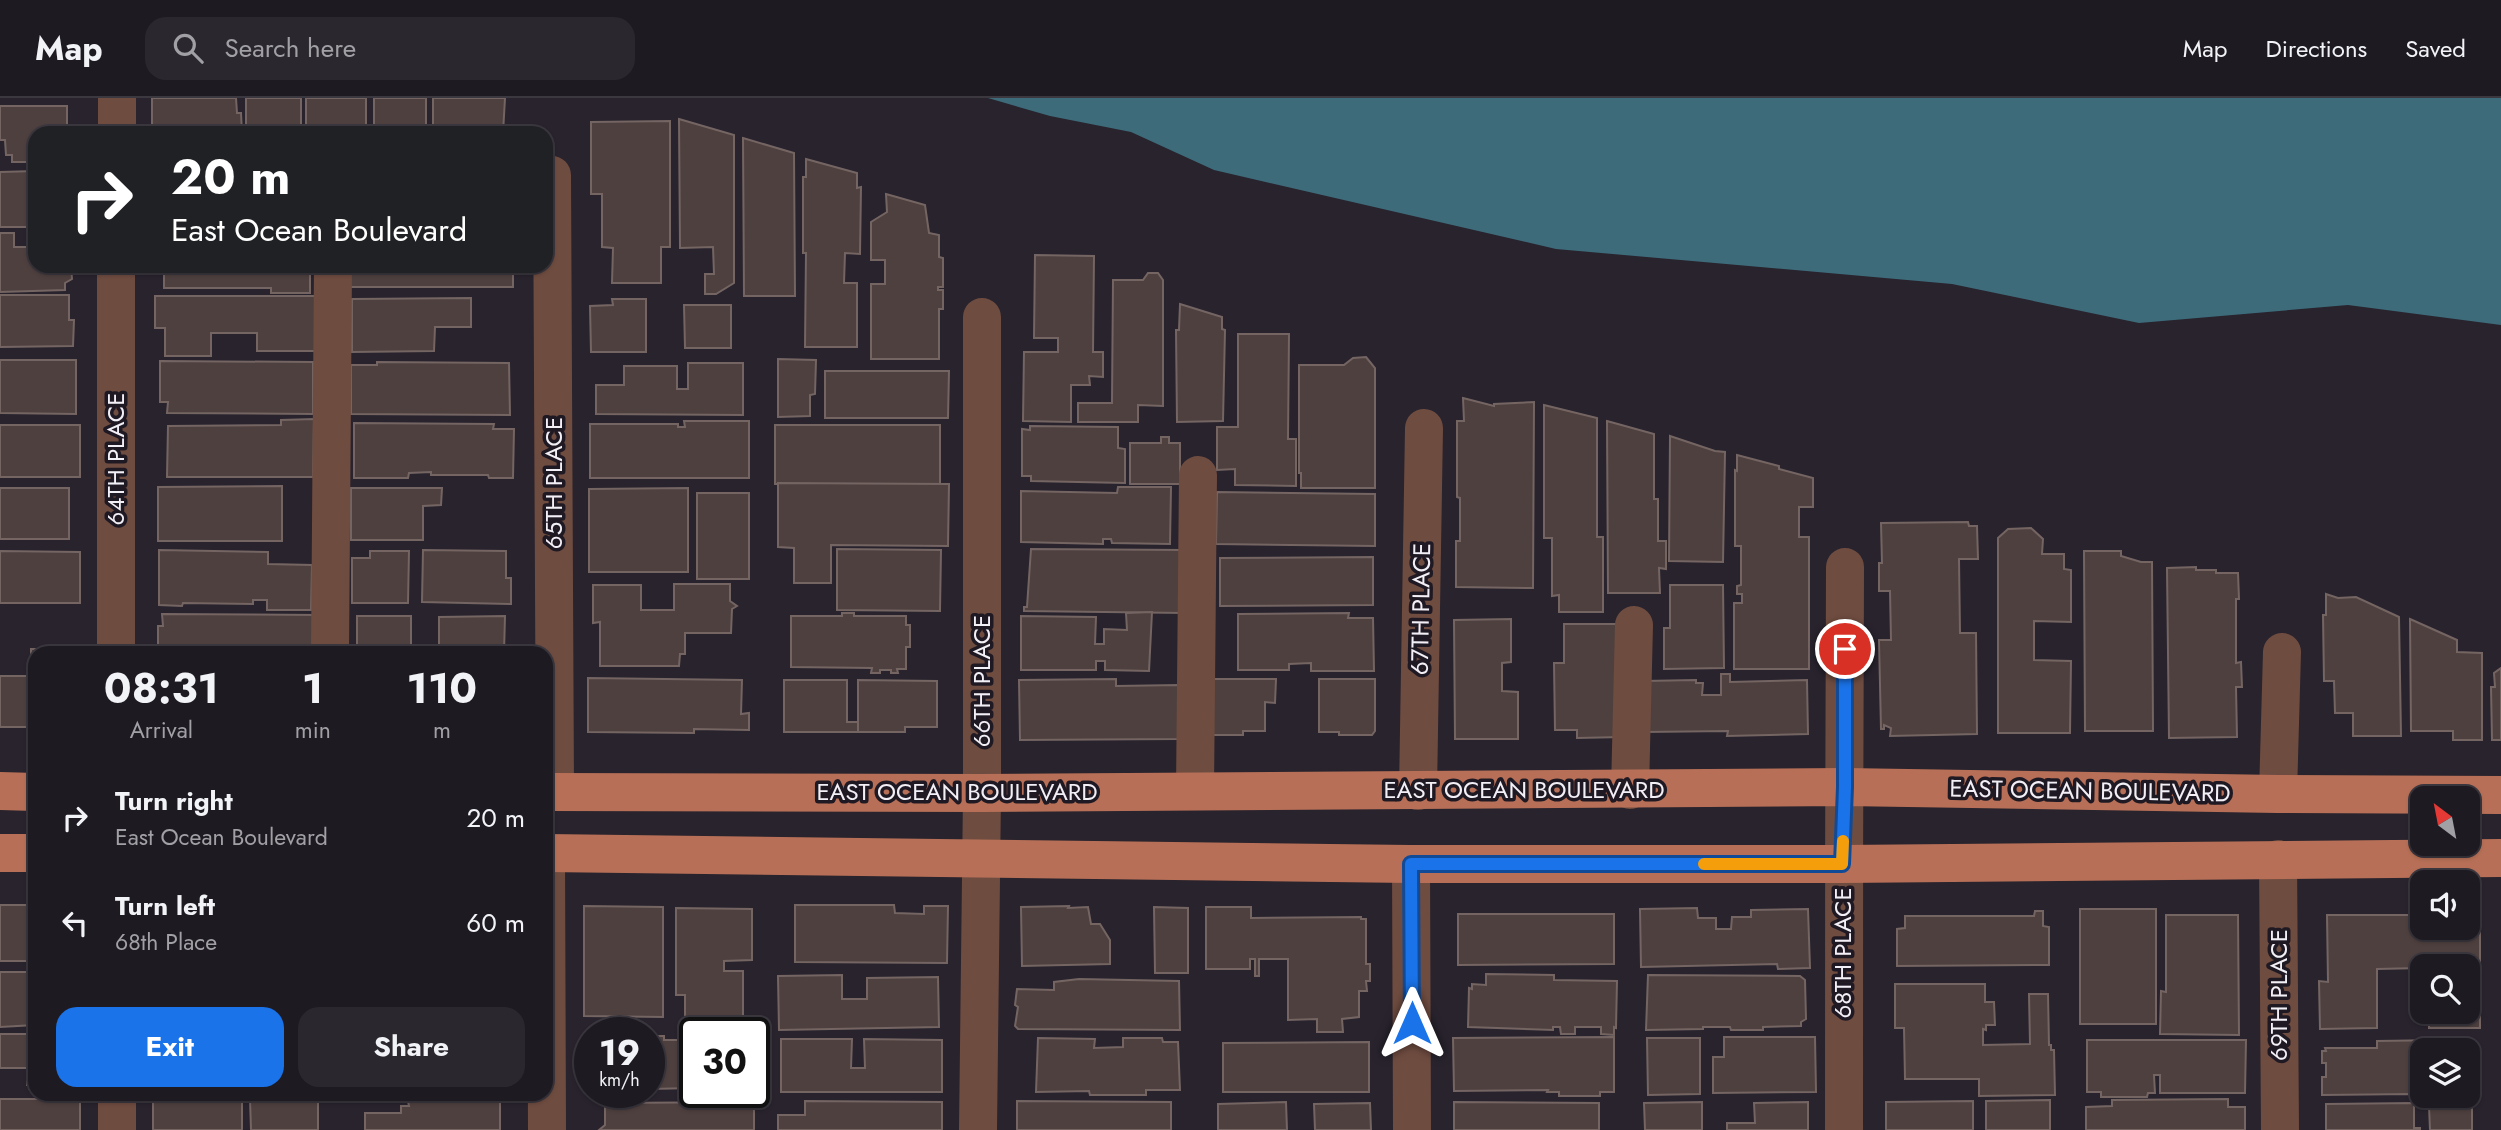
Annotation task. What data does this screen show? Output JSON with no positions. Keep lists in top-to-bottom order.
{
  "streets": {
    "main road": ["EAST OCEAN BOULEVARD"],
    "street": [
      "64TH PLACE",
      "65TH PLACE",
      "67TH PLACE",
      "66TH PLACE",
      "68TH PLACE",
      "69TH PLACE"
    ]
  },
  "crossings": [
    ["67TH PLACE", "EAST OCEAN BOULEVARD"],
    ["66TH PLACE", "EAST OCEAN BOULEVARD"],
    ["EAST OCEAN BOULEVARD", "68TH PLACE"]
  ],
  "north": "top left",
  "page": {
    "header": "Map",
    "search": "Search here",
    "nav": ["Map", "Directions", "Saved"],
    "turn": ["20 m", "East Ocean Boulevard"],
    "eta": [
      "08:31",
      "Arrival",
      "1",
      "min",
      "110",
      "m"
    ],
    "list": [
      {
        "name": "Turn right",
        "note": "East Ocean Boulevard",
        "value": "20 m"
      },
      {
        "name": "Turn left",
        "note": "68th Place",
        "value": "60 m"
      }
    ],
    "buttons": ["Exit", "Share"],
    "speed": "19 km/h",
    "limit": "30"
  }
}
